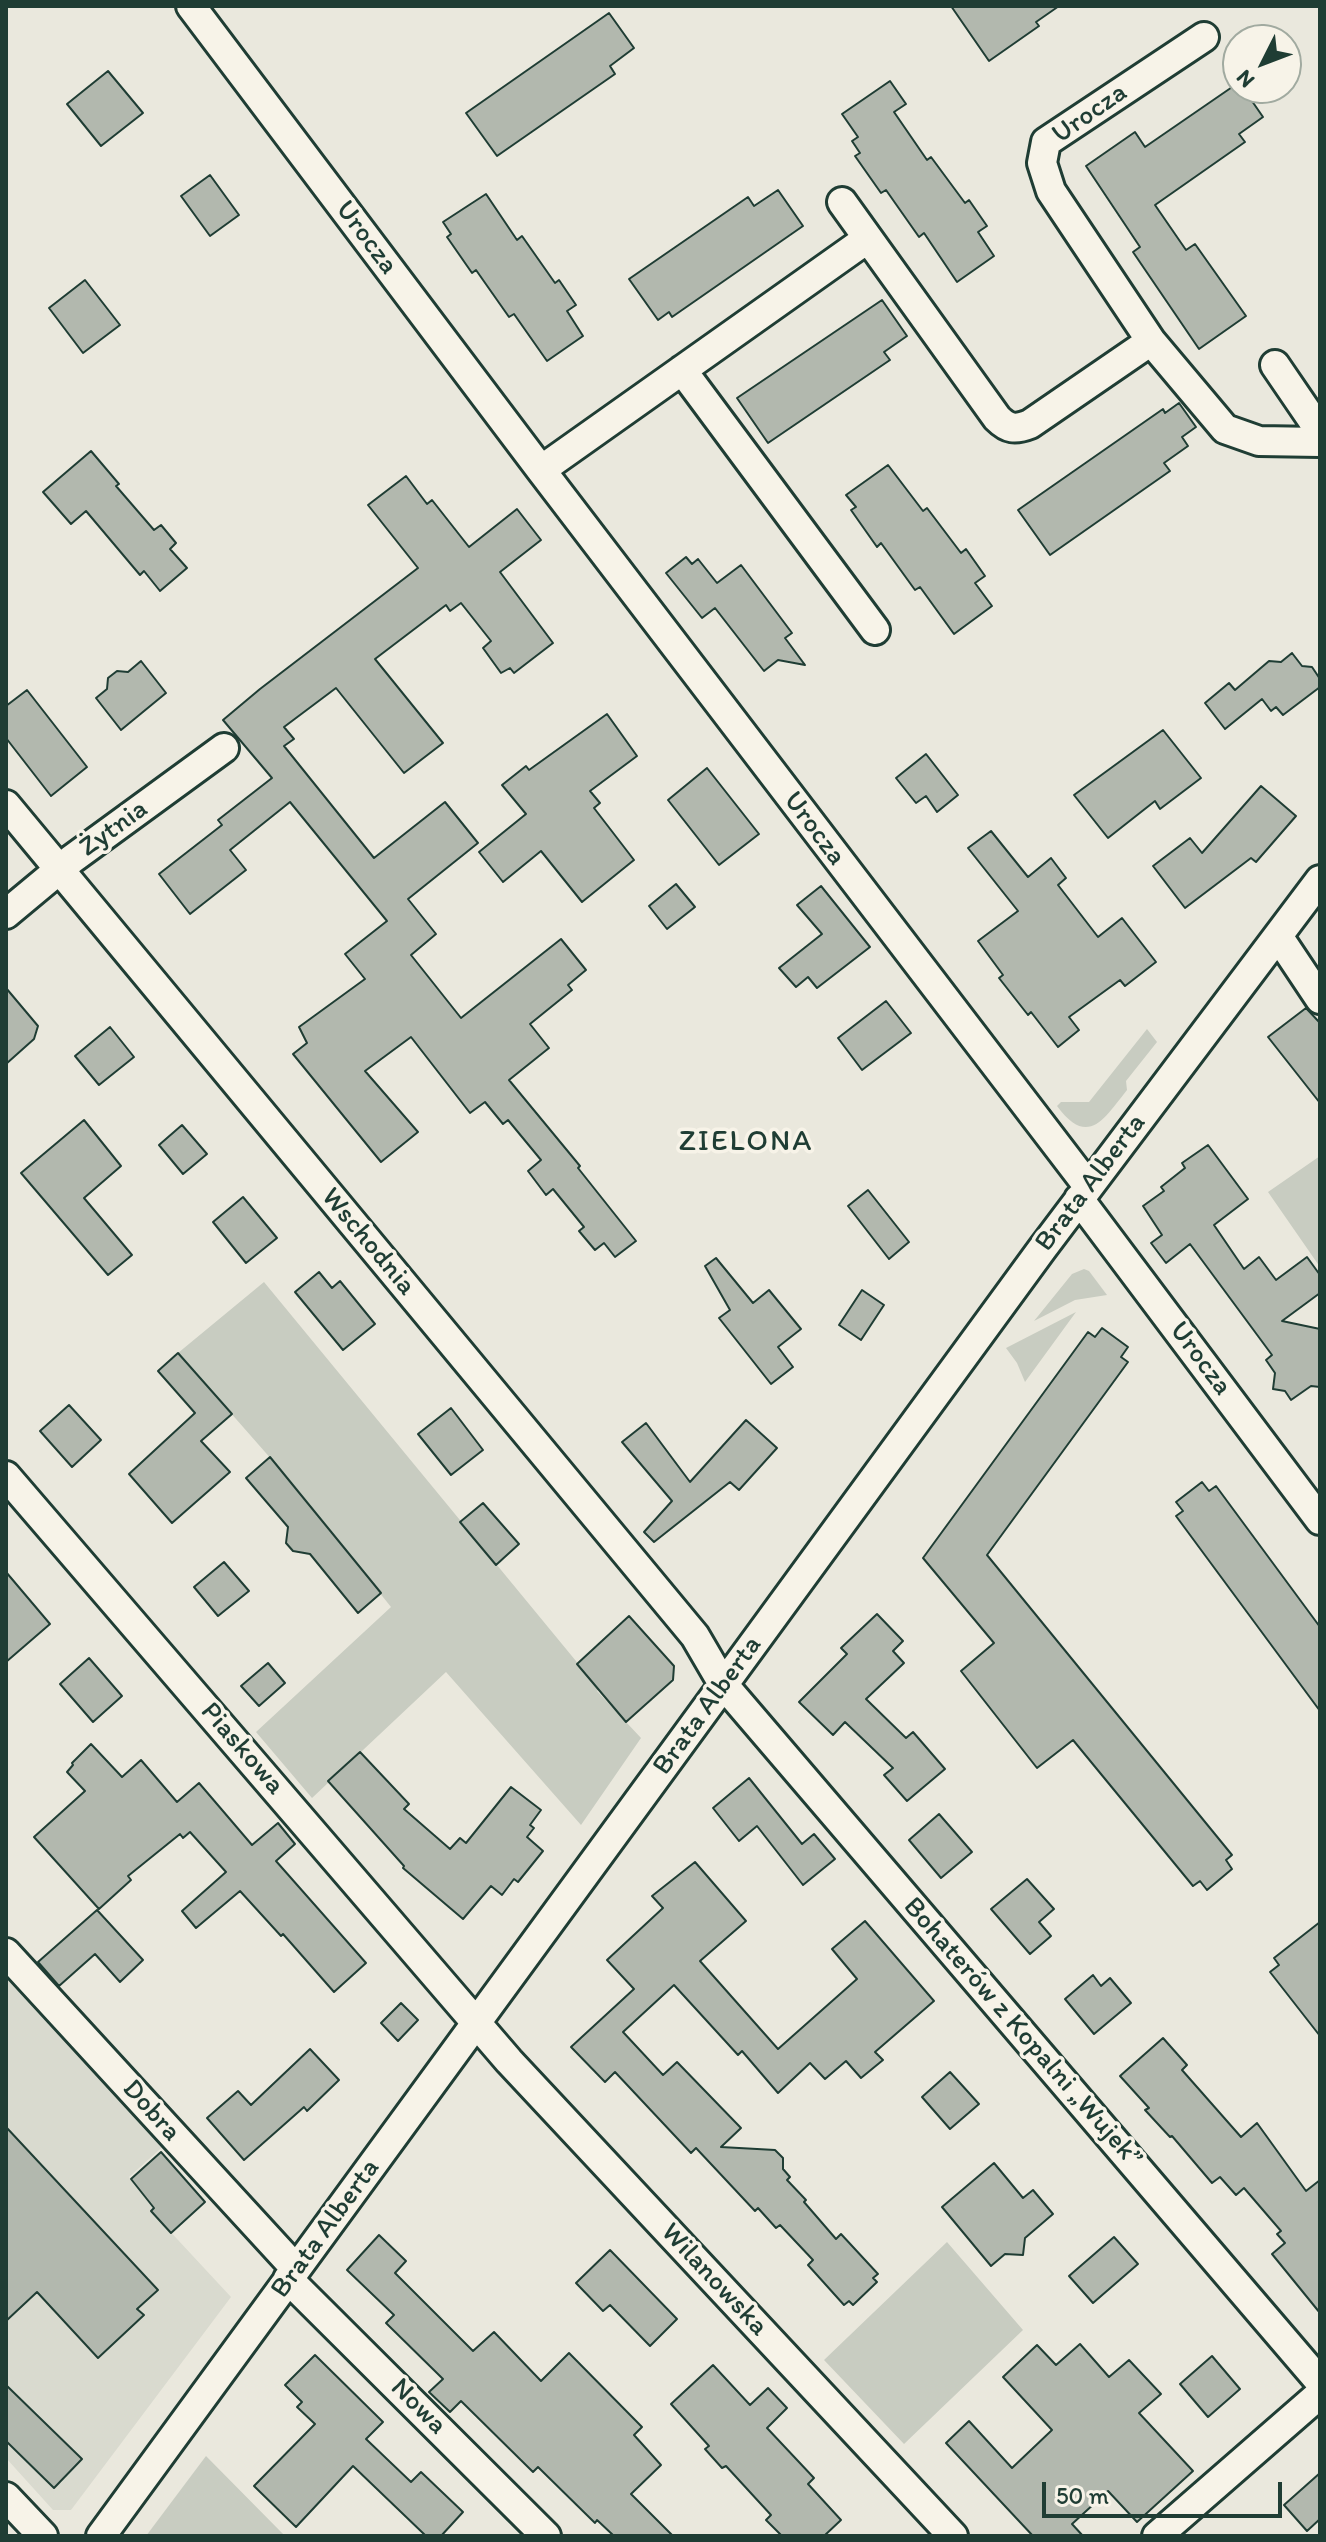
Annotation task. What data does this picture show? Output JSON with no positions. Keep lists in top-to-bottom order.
{
  "streets": {
    "street": [
      "Urocza",
      "Żytnia",
      "Brata Alberta",
      "Wschodnia",
      "Piaskowa",
      "Bohaterów z Kopalni „Wujek”",
      "Dobra",
      "Wilanowska",
      "Nowa"
    ]
  },
  "crossings": [
    ["Urocza", "Brata Alberta"],
    ["Żytnia", "Wschodnia"],
    ["Brata Alberta", "Wschodnia"],
    ["Brata Alberta", "Piaskowa"],
    ["Brata Alberta", "Bohaterów z Kopalni „Wujek”"],
    ["Brata Alberta", "Dobra"],
    ["Brata Alberta", "Wilanowska"],
    ["Brata Alberta", "Nowa"],
    ["Wschodnia", "Bohaterów z Kopalni „Wujek”"],
    ["Piaskowa", "Wilanowska"],
    ["Dobra", "Nowa"]
  ],
  "districts": ["ZIELONA"],
  "scale_bar": "50 m",
  "north": "bottom left"
}
